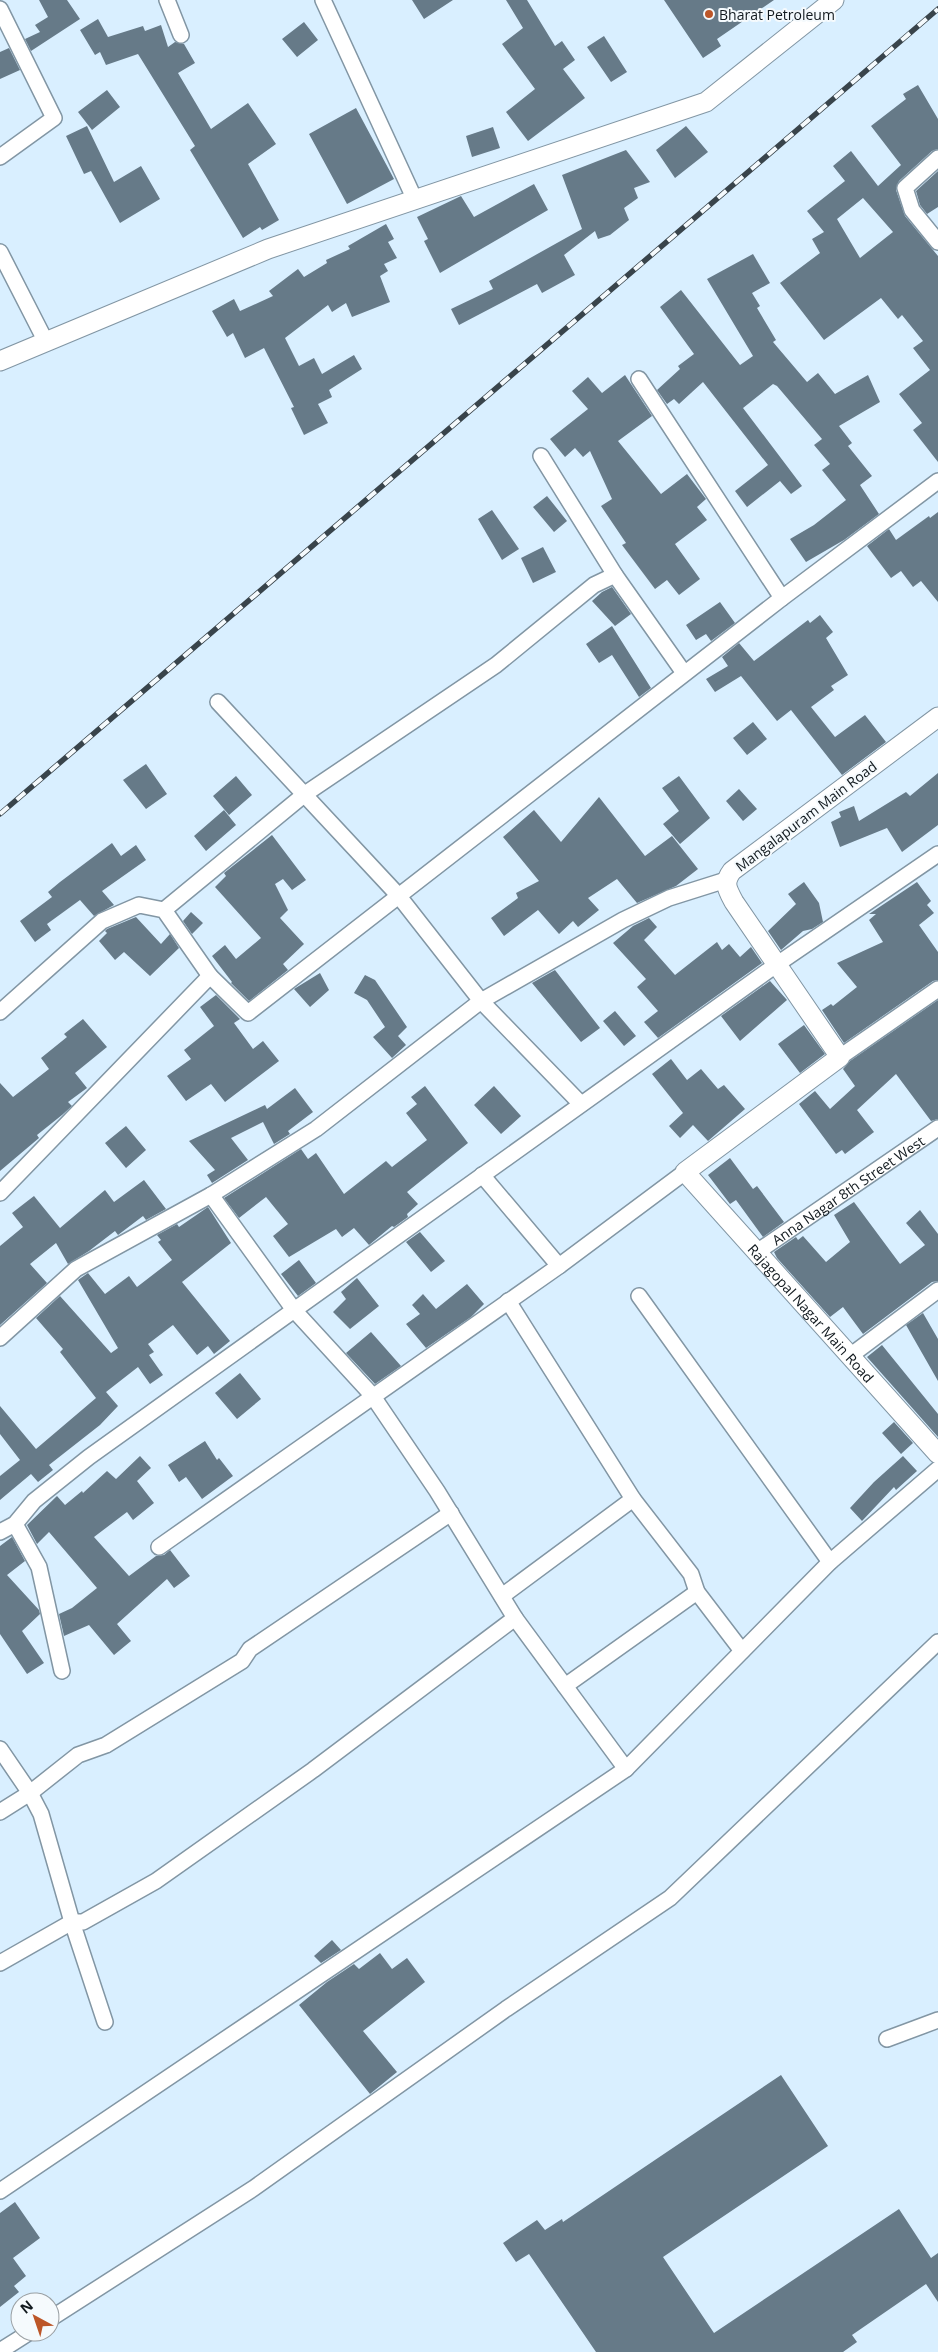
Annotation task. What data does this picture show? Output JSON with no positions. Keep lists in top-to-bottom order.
{
  "streets": {
    "street": ["Mangalapuram Main Road", "Anna Nagar 8th Street West", "Rajagopal Nagar Main Road"]
  },
  "crossings": [
    ["Anna Nagar 8th Street West", "Rajagopal Nagar Main Road"]
  ],
  "places": ["Bharat Petroleum"],
  "north": "top left"
}
